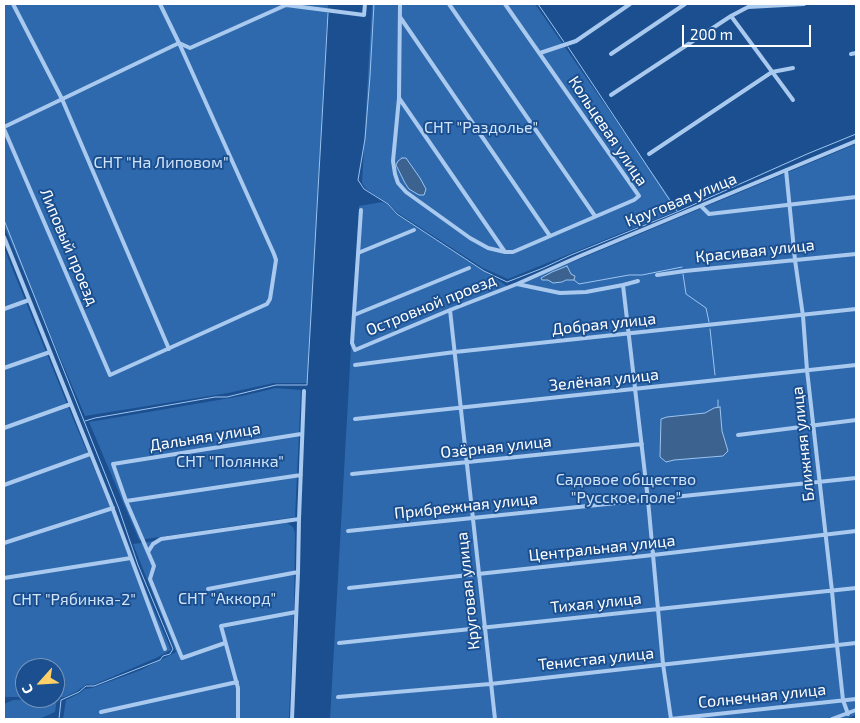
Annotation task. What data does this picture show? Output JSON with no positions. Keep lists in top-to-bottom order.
{
  "streets": {
    "street": [
      "Кольцевая улица",
      "Круговая улица",
      "Липовый проезд",
      "Красивая улица",
      "Островной проезд",
      "Добрая улица",
      "Зелёная улица",
      "Дальняя улица",
      "Ближняя улица",
      "Озёрная улица",
      "Прибрежная улица",
      "Центральная улица",
      "Тихая улица",
      "Тенистая улица",
      "Солнечная улица"
    ]
  },
  "crossings": [
    ["Круговая улица", "Островной проезд"],
    ["Круговая улица", "Добрая улица"],
    ["Круговая улица", "Зелёная улица"],
    ["Круговая улица", "Ближняя улица"],
    ["Круговая улица", "Озёрная улица"],
    ["Круговая улица", "Прибрежная улица"],
    ["Круговая улица", "Центральная улица"],
    ["Круговая улица", "Тихая улица"],
    ["Круговая улица", "Тенистая улица"],
    ["Красивая улица", "Ближняя улица"],
    ["Добрая улица", "Ближняя улица"],
    ["Зелёная улица", "Ближняя улица"],
    ["Ближняя улица", "Прибрежная улица"],
    ["Ближняя улица", "Центральная улица"],
    ["Ближняя улица", "Тихая улица"],
    ["Ближняя улица", "Тенистая улица"],
    ["Ближняя улица", "Солнечная улица"]
  ],
  "parks": [
    "СНТ \"Раздолье\"",
    "СНТ \"На Липовом\"",
    "СНТ \"Полянка\"",
    "Садовое общество \"Русское поле\"",
    "СНТ \"Аккорд\"",
    "СНТ \"Рябинка-2\""
  ],
  "scale_bar": "200 m",
  "north": "bottom left"
}
